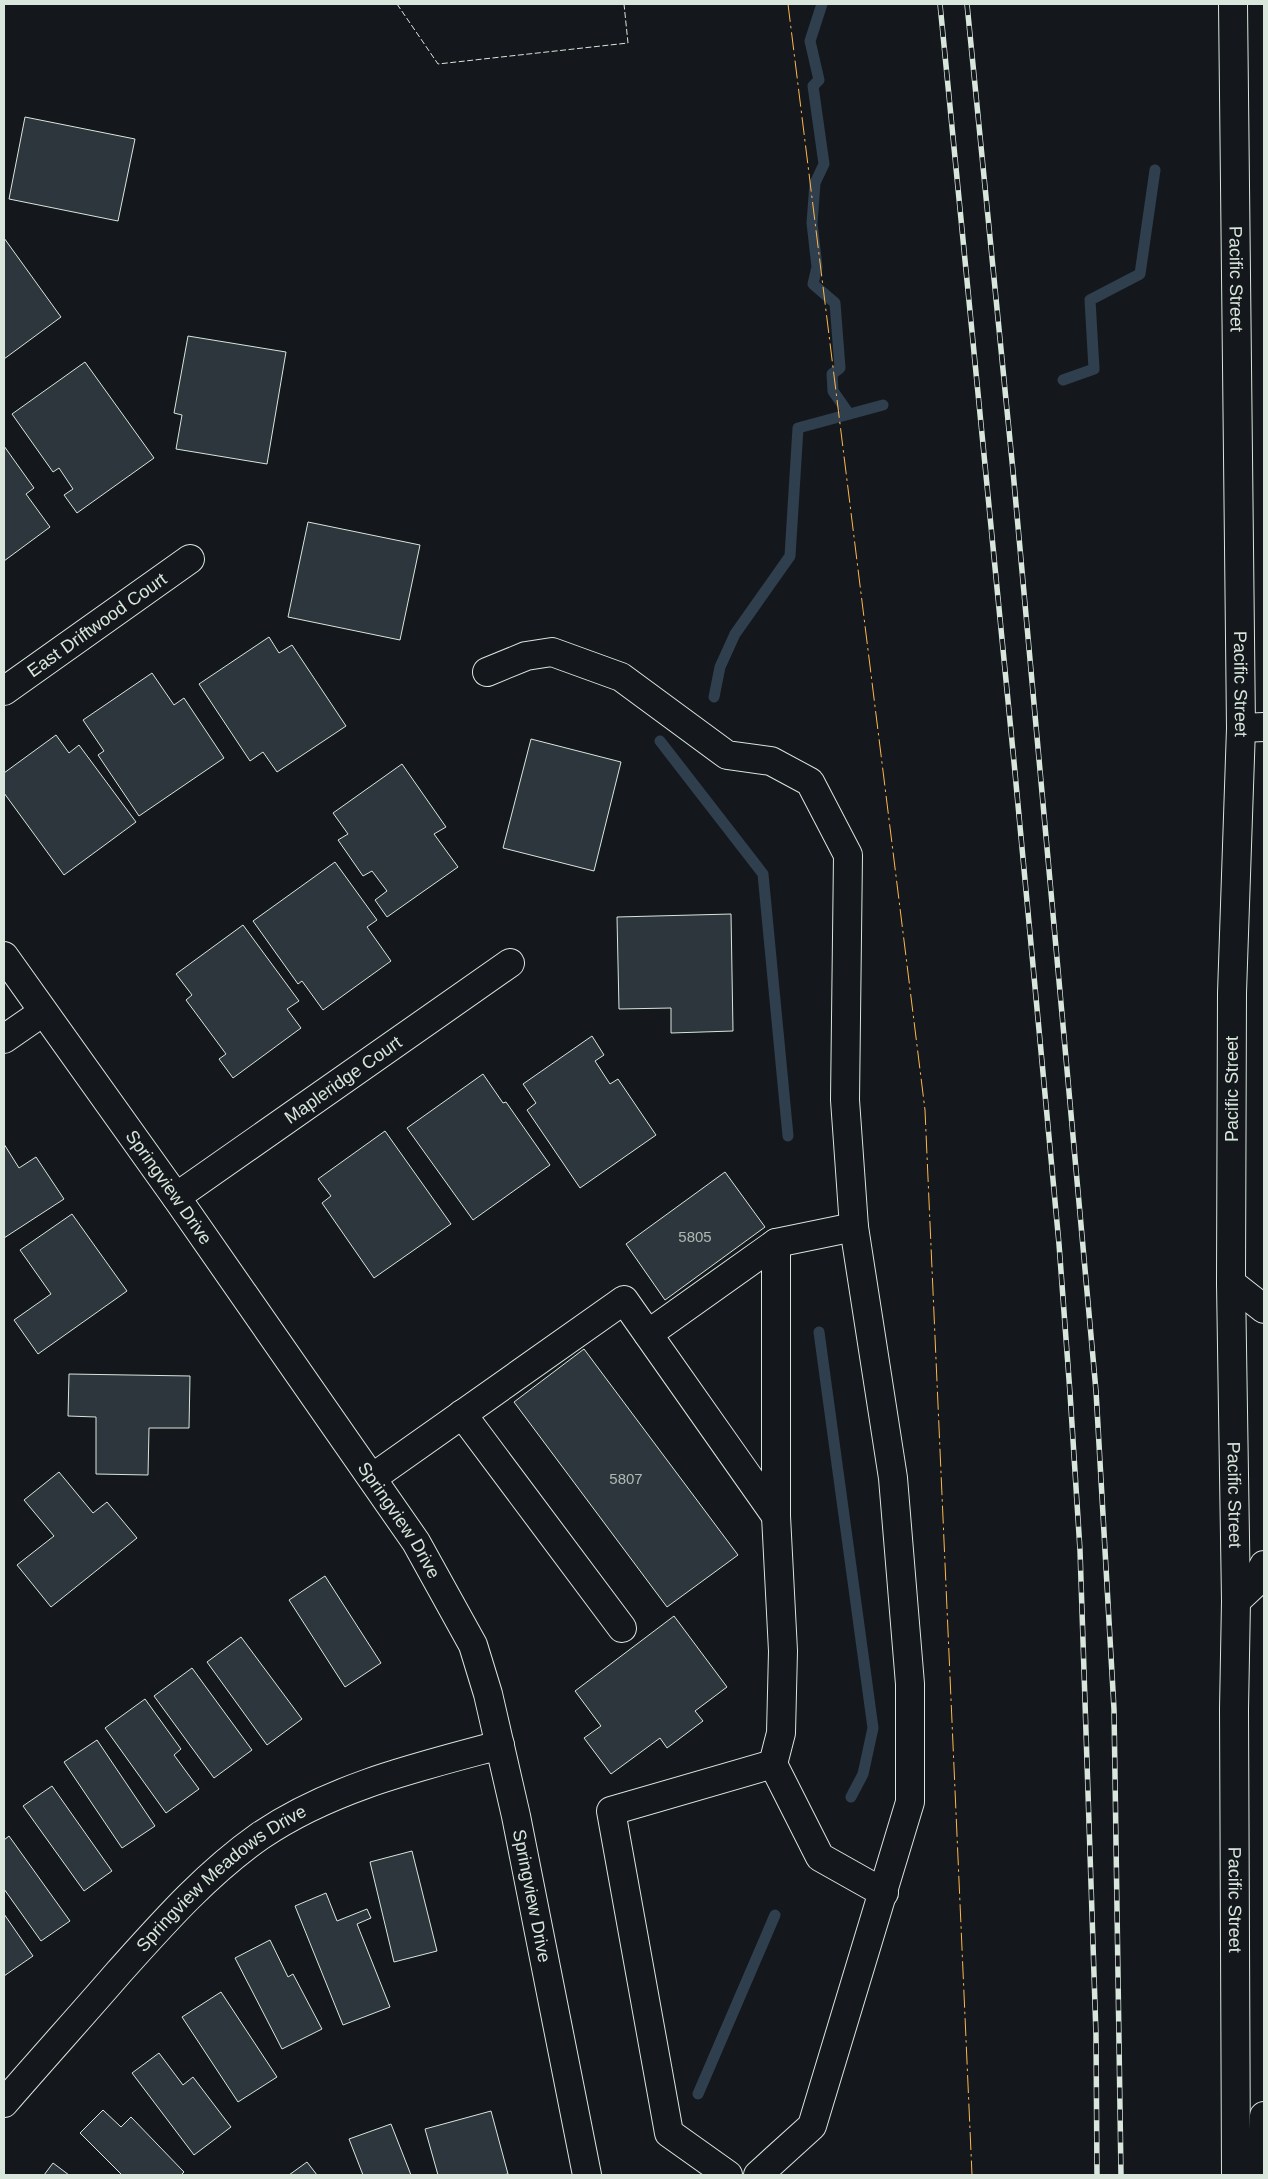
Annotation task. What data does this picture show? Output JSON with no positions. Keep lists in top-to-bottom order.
{
  "streets": {
    "street": [
      "Pacific Street",
      "East Driftwood Court",
      "Mapleridge Court",
      "Springview Drive",
      "Springview Meadows Drive"
    ]
  },
  "crossings": [
    ["Mapleridge Court", "Springview Drive"],
    ["Springview Drive", "Springview Meadows Drive"]
  ],
  "house_numbers": ["5805", "5807"]
}
